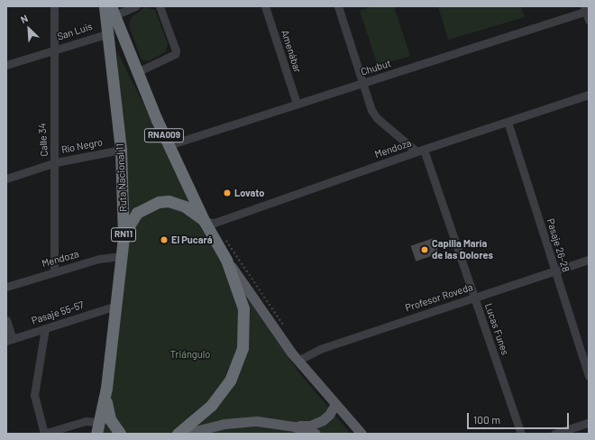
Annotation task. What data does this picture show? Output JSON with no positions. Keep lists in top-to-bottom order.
{
  "streets": {
    "highway": ["RNA009", "Ruta Nacional 11", "RN11"],
    "street": [
      "San Luis",
      "Amenábar",
      "Chubut",
      "Calle 34",
      "Río Negro",
      "Mendoza",
      "Pasaje 26-28",
      "Profesor Roveda",
      "Pasaje 55-57",
      "Lucas Funes"
    ]
  },
  "crossings": [
    ["San Luis", "Calle 34"],
    ["San Luis", "Ruta Nacional 11"],
    ["Amenábar", "Chubut"],
    ["Chubut", "RNA009"],
    ["RNA009", "Mendoza"],
    ["RNA009", "Ruta Nacional 11"],
    ["RNA009", "Profesor Roveda"],
    ["Calle 34", "Río Negro"],
    ["Calle 34", "Mendoza"],
    ["Río Negro", "Ruta Nacional 11"],
    ["Mendoza", "Ruta Nacional 11"],
    ["Mendoza", "Pasaje 26-28"],
    ["Mendoza", "Lucas Funes"],
    ["Ruta Nacional 11", "Pasaje 55-57"],
    ["Pasaje 26-28", "Profesor Roveda"],
    ["Profesor Roveda", "Lucas Funes"]
  ],
  "parks": ["Triángulo"],
  "places": ["Lovato", "El Pucará", "Capilla María de las Dolores"],
  "scale_bar": "100 m",
  "north": "top left"
}
